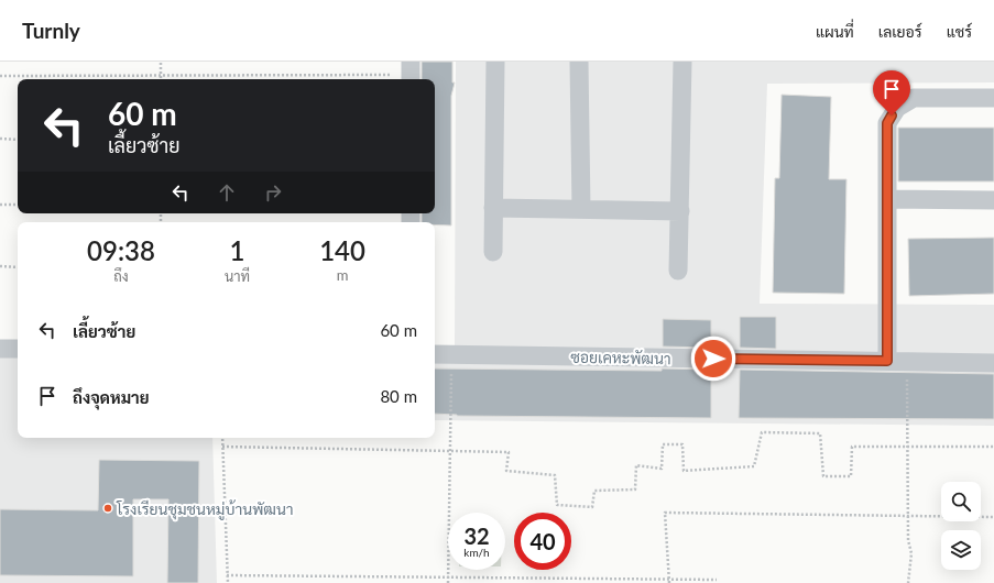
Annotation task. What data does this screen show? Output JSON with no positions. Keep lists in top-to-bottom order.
{
  "streets": {
    "street": ["ซอยเคหะพัฒนา"]
  },
  "places": ["โรงเรียนชุมชนหมู่บ้านพัฒนา"],
  "page": {
    "header": "Turnly",
    "nav": ["แผนที่", "เลเยอร์", "แชร์"],
    "turn": ["60 m", "เลี้ยวซ้าย"],
    "eta": [
      "09:38",
      "ถึง",
      "1",
      "นาที",
      "140",
      "m"
    ],
    "list": [
      {
        "name": "เลี้ยวซ้าย",
        "value": "60 m"
      },
      {
        "name": "ถึงจุดหมาย",
        "value": "80 m"
      }
    ],
    "speed": "32 km/h",
    "limit": "40"
  }
}
